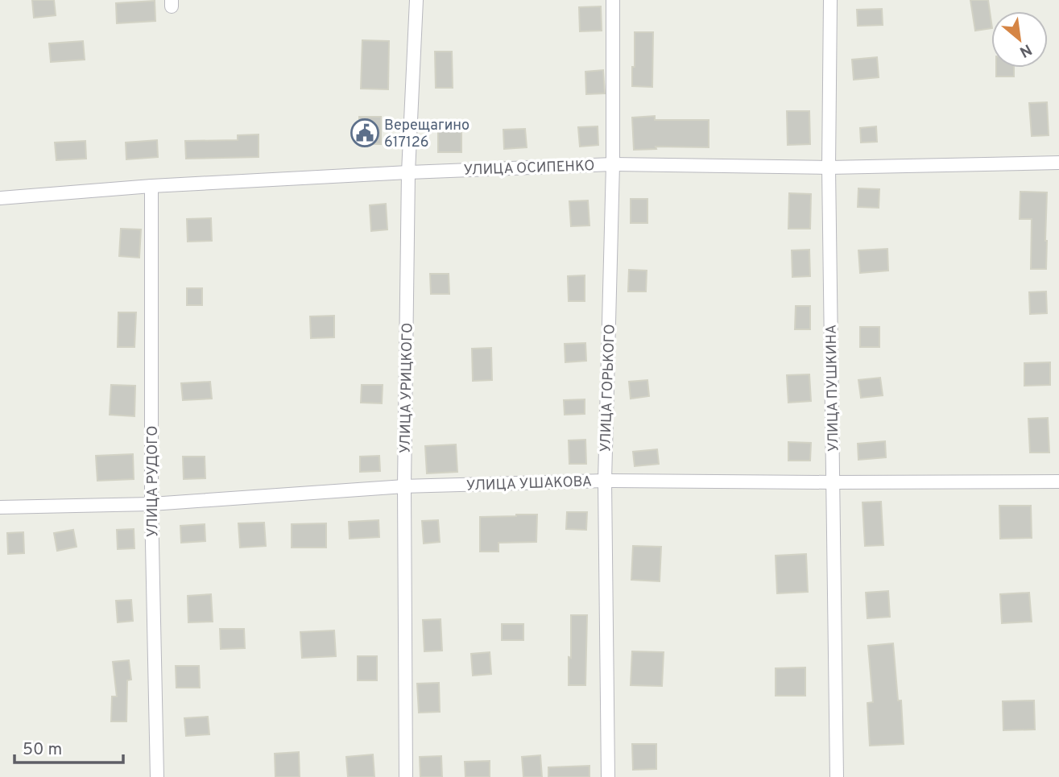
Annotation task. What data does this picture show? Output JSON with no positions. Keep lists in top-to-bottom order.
{
  "streets": {
    "street": [
      "УЛИЦА ОСИПЕНКО",
      "УЛИЦА УРИЦКОГО",
      "УЛИЦА ГОРЬКОГО",
      "УЛИЦА ПУШКИНА",
      "УЛИЦА РУДОГО",
      "УЛИЦА УШАКОВА"
    ]
  },
  "crossings": [
    ["УЛИЦА ОСИПЕНКО", "УЛИЦА УРИЦКОГО"],
    ["УЛИЦА ОСИПЕНКО", "УЛИЦА ГОРЬКОГО"],
    ["УЛИЦА ОСИПЕНКО", "УЛИЦА ПУШКИНА"],
    ["УЛИЦА ОСИПЕНКО", "УЛИЦА РУДОГО"],
    ["УЛИЦА УРИЦКОГО", "УЛИЦА УШАКОВА"],
    ["УЛИЦА ГОРЬКОГО", "УЛИЦА УШАКОВА"],
    ["УЛИЦА ПУШКИНА", "УЛИЦА УШАКОВА"],
    ["УЛИЦА РУДОГО", "УЛИЦА УШАКОВА"]
  ],
  "places": {
    "public building": ["Верещагино 617126"]
  },
  "scale_bar": "50 m",
  "north": "bottom right"
}
